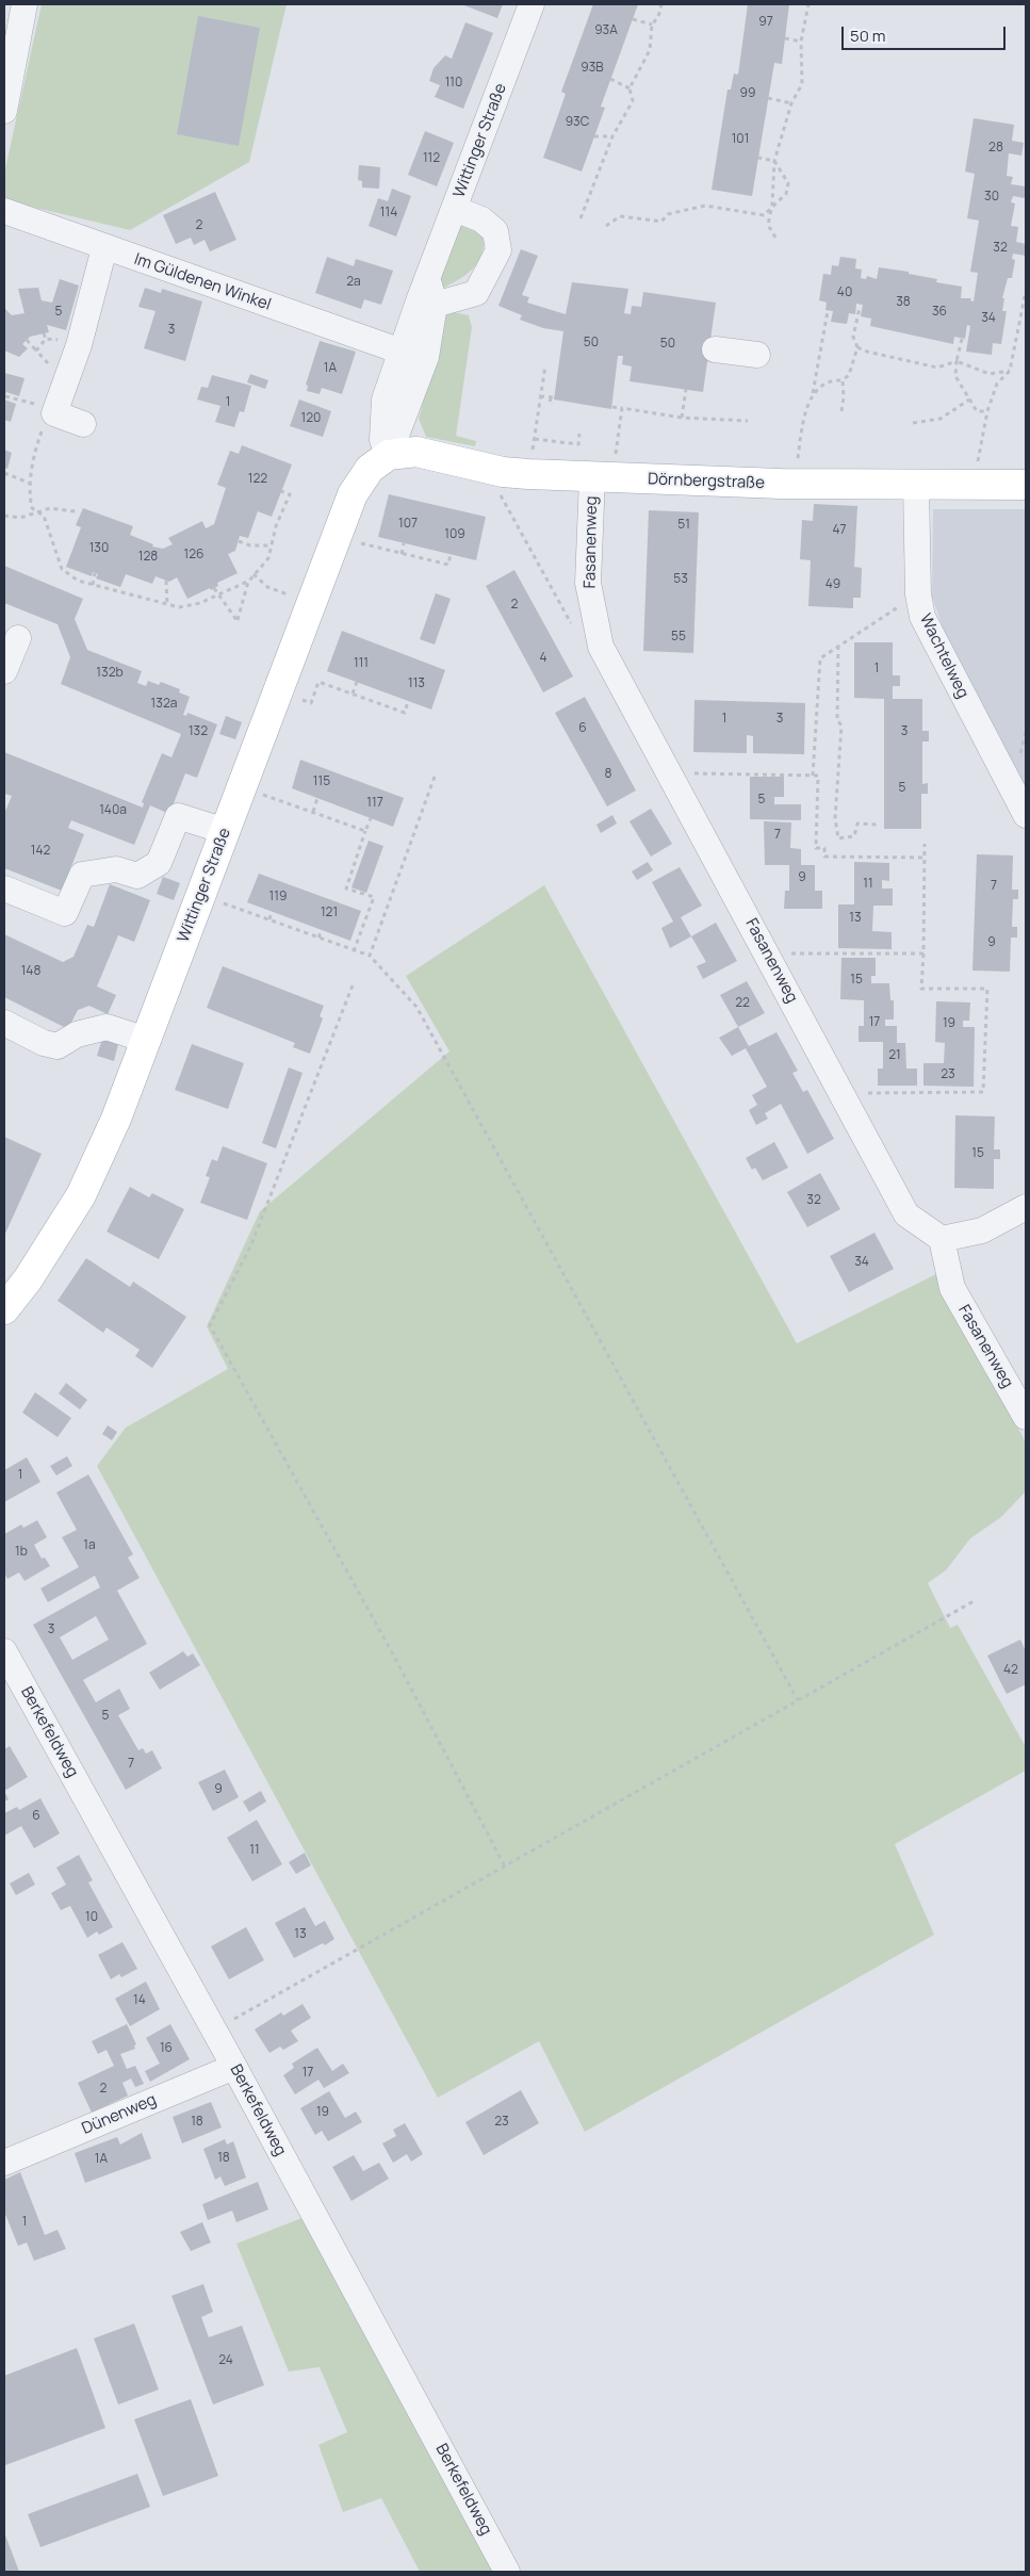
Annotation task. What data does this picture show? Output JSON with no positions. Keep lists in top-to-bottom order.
{
  "streets": {
    "main road": ["Wittinger Straße", "Dörnbergstraße"],
    "street": [
      "Im Güldenen Winkel",
      "Fasanenweg",
      "Wachtelweg",
      "Berkefeldweg",
      "Dünenweg"
    ]
  },
  "crossings": [
    ["Wittinger Straße", "Im Güldenen Winkel"],
    ["Wittinger Straße", "Dörnbergstraße"],
    ["Dörnbergstraße", "Fasanenweg"],
    ["Dörnbergstraße", "Wachtelweg"],
    ["Berkefeldweg", "Dünenweg"]
  ],
  "house_numbers": [
    "97",
    "93A",
    "93B",
    "110",
    "99",
    "93C",
    "101",
    "28",
    "112",
    "30",
    "114",
    "2",
    "32",
    "2a",
    "40",
    "38",
    "5",
    "36",
    "34",
    "3",
    "50",
    "50",
    "1A",
    "1",
    "120",
    "122",
    "107",
    "51",
    "47",
    "109",
    "130",
    "126",
    "128",
    "53",
    "49",
    "2",
    "55",
    "4",
    "111",
    "1",
    "132b",
    "113",
    "132a",
    "1",
    "3",
    "6",
    "132",
    "3",
    "8",
    "115",
    "5",
    "5",
    "117",
    "140a",
    "7",
    "142",
    "9",
    "11",
    "7",
    "119",
    "121",
    "13",
    "9",
    "148",
    "15",
    "22",
    "17",
    "19",
    "21",
    "23",
    "15",
    "32",
    "34",
    "1",
    "1a",
    "1b",
    "3",
    "42",
    "5",
    "7",
    "9",
    "6",
    "11",
    "10",
    "13",
    "14",
    "16",
    "17",
    "2",
    "19",
    "18",
    "23",
    "18",
    "1A",
    "1",
    "24"
  ],
  "scale_bar": "50 m"
}
